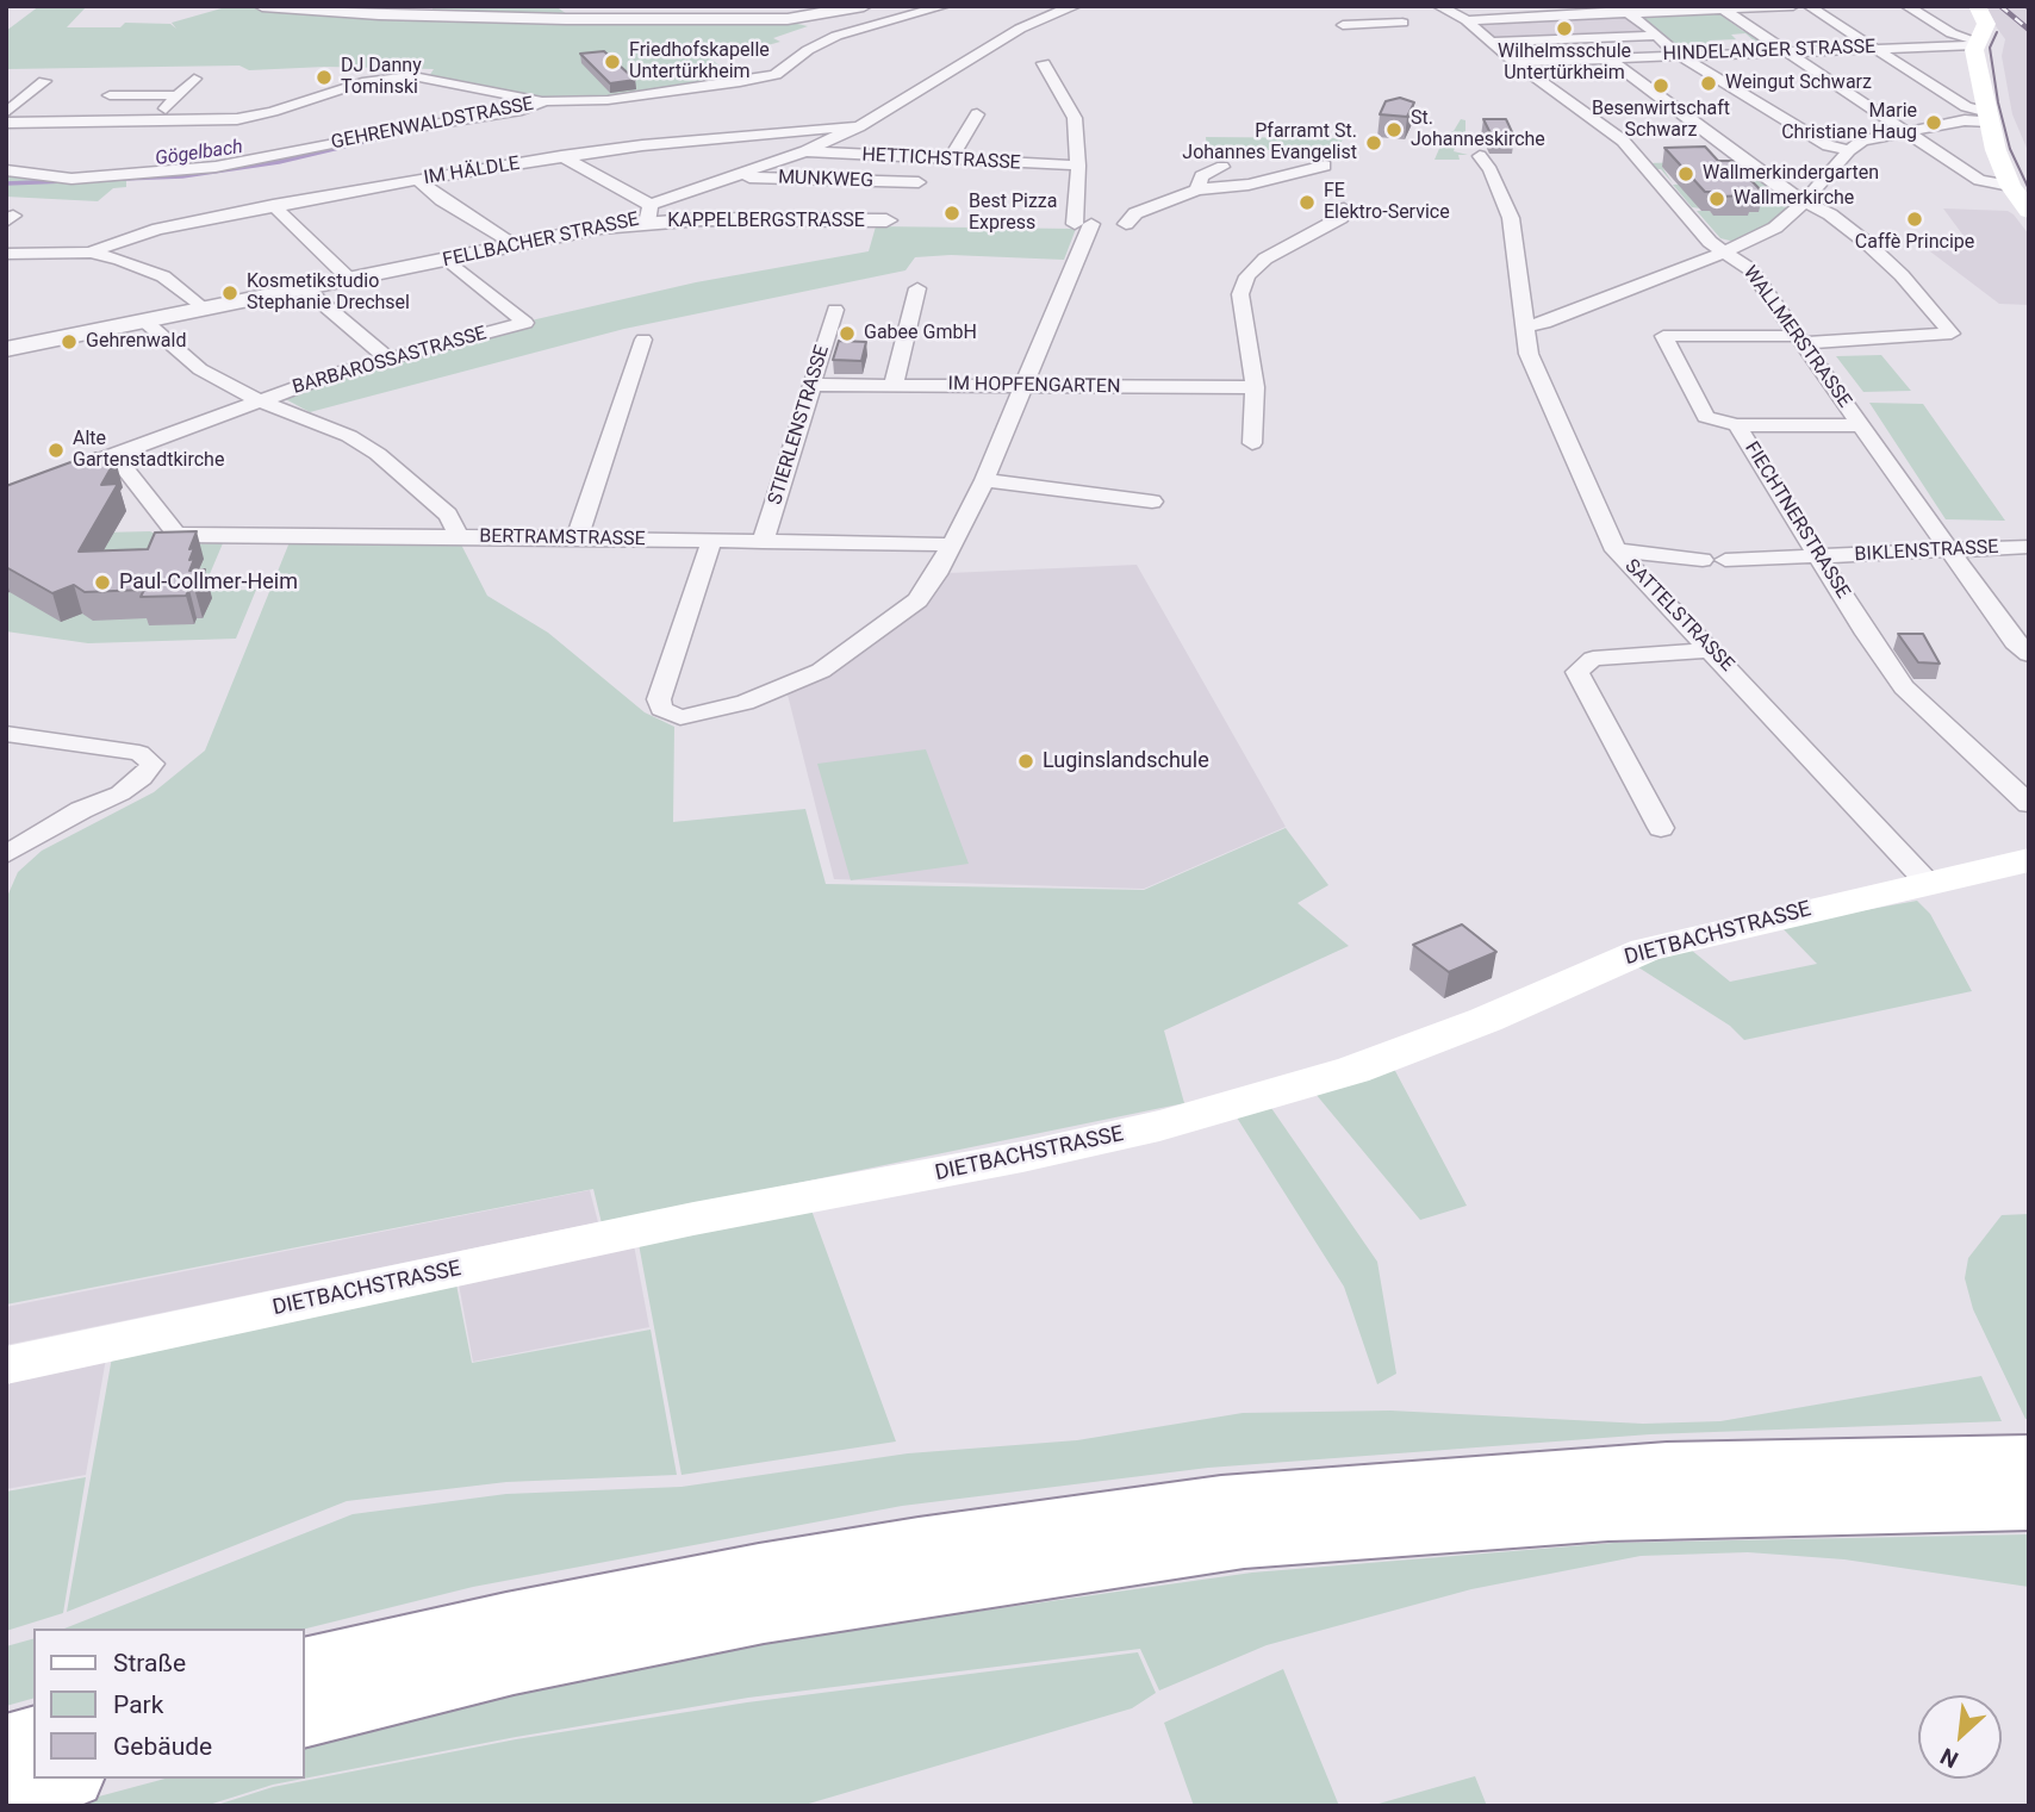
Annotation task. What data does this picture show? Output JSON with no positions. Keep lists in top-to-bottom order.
{
  "streets": {
    "main road": ["DIETBACHSTRASSE"],
    "street": [
      "HINDELANGER STRASSE",
      "GEHRENWALDSTRASSE",
      "HETTICHSTRASSE",
      "IM HÄLDLE",
      "MUNKWEG",
      "KAPPELBERGSTRASSE",
      "FELLBACHER STRASSE",
      "WALLMERSTRASSE",
      "BARBAROSSASTRASSE",
      "IM HOPFENGARTEN",
      "STIERLENSTRASSE",
      "FIECHTNERSTRASSE",
      "BERTRAMSTRASSE",
      "BIKLENSTRASSE",
      "SATTELSTRASSE"
    ]
  },
  "crossings": [
    ["HINDELANGER STRASSE", "WALLMERSTRASSE"],
    ["HETTICHSTRASSE", "FELLBACHER STRASSE"],
    ["IM HÄLDLE", "FELLBACHER STRASSE"],
    ["MUNKWEG", "FELLBACHER STRASSE"],
    ["KAPPELBERGSTRASSE", "FELLBACHER STRASSE"],
    ["FELLBACHER STRASSE", "BARBAROSSASTRASSE"],
    ["WALLMERSTRASSE", "FIECHTNERSTRASSE"],
    ["WALLMERSTRASSE", "BIKLENSTRASSE"],
    ["IM HOPFENGARTEN", "STIERLENSTRASSE"],
    ["STIERLENSTRASSE", "BERTRAMSTRASSE"],
    ["FIECHTNERSTRASSE", "BIKLENSTRASSE"],
    ["SATTELSTRASSE", "DIETBACHSTRASSE"]
  ],
  "water": ["Gögelbach"],
  "places": [
    "Wilhelmsschule Untertürkheim",
    "Friedhofskapelle Untertürkheim",
    "DJ Danny Tominski",
    "Weingut Schwarz",
    "Besenwirtschaft Schwarz",
    "Marie Christiane Haug",
    "St. Johanneskirche",
    "Pfarramt St. Johannes Evangelist",
    "Wallmerkindergarten",
    "Wallmerkirche",
    "FE Elektro-Service",
    "Best Pizza Express",
    "Caffè Principe",
    "Kosmetikstudio Stephanie Drechsel",
    "Gabee GmbH",
    "Gehrenwald",
    "Alte Gartenstadtkirche",
    "Paul-Collmer-Heim",
    "Luginslandschule"
  ],
  "legend": ["Straße", "Park", "Gebäude"],
  "north": "bottom left"
}
